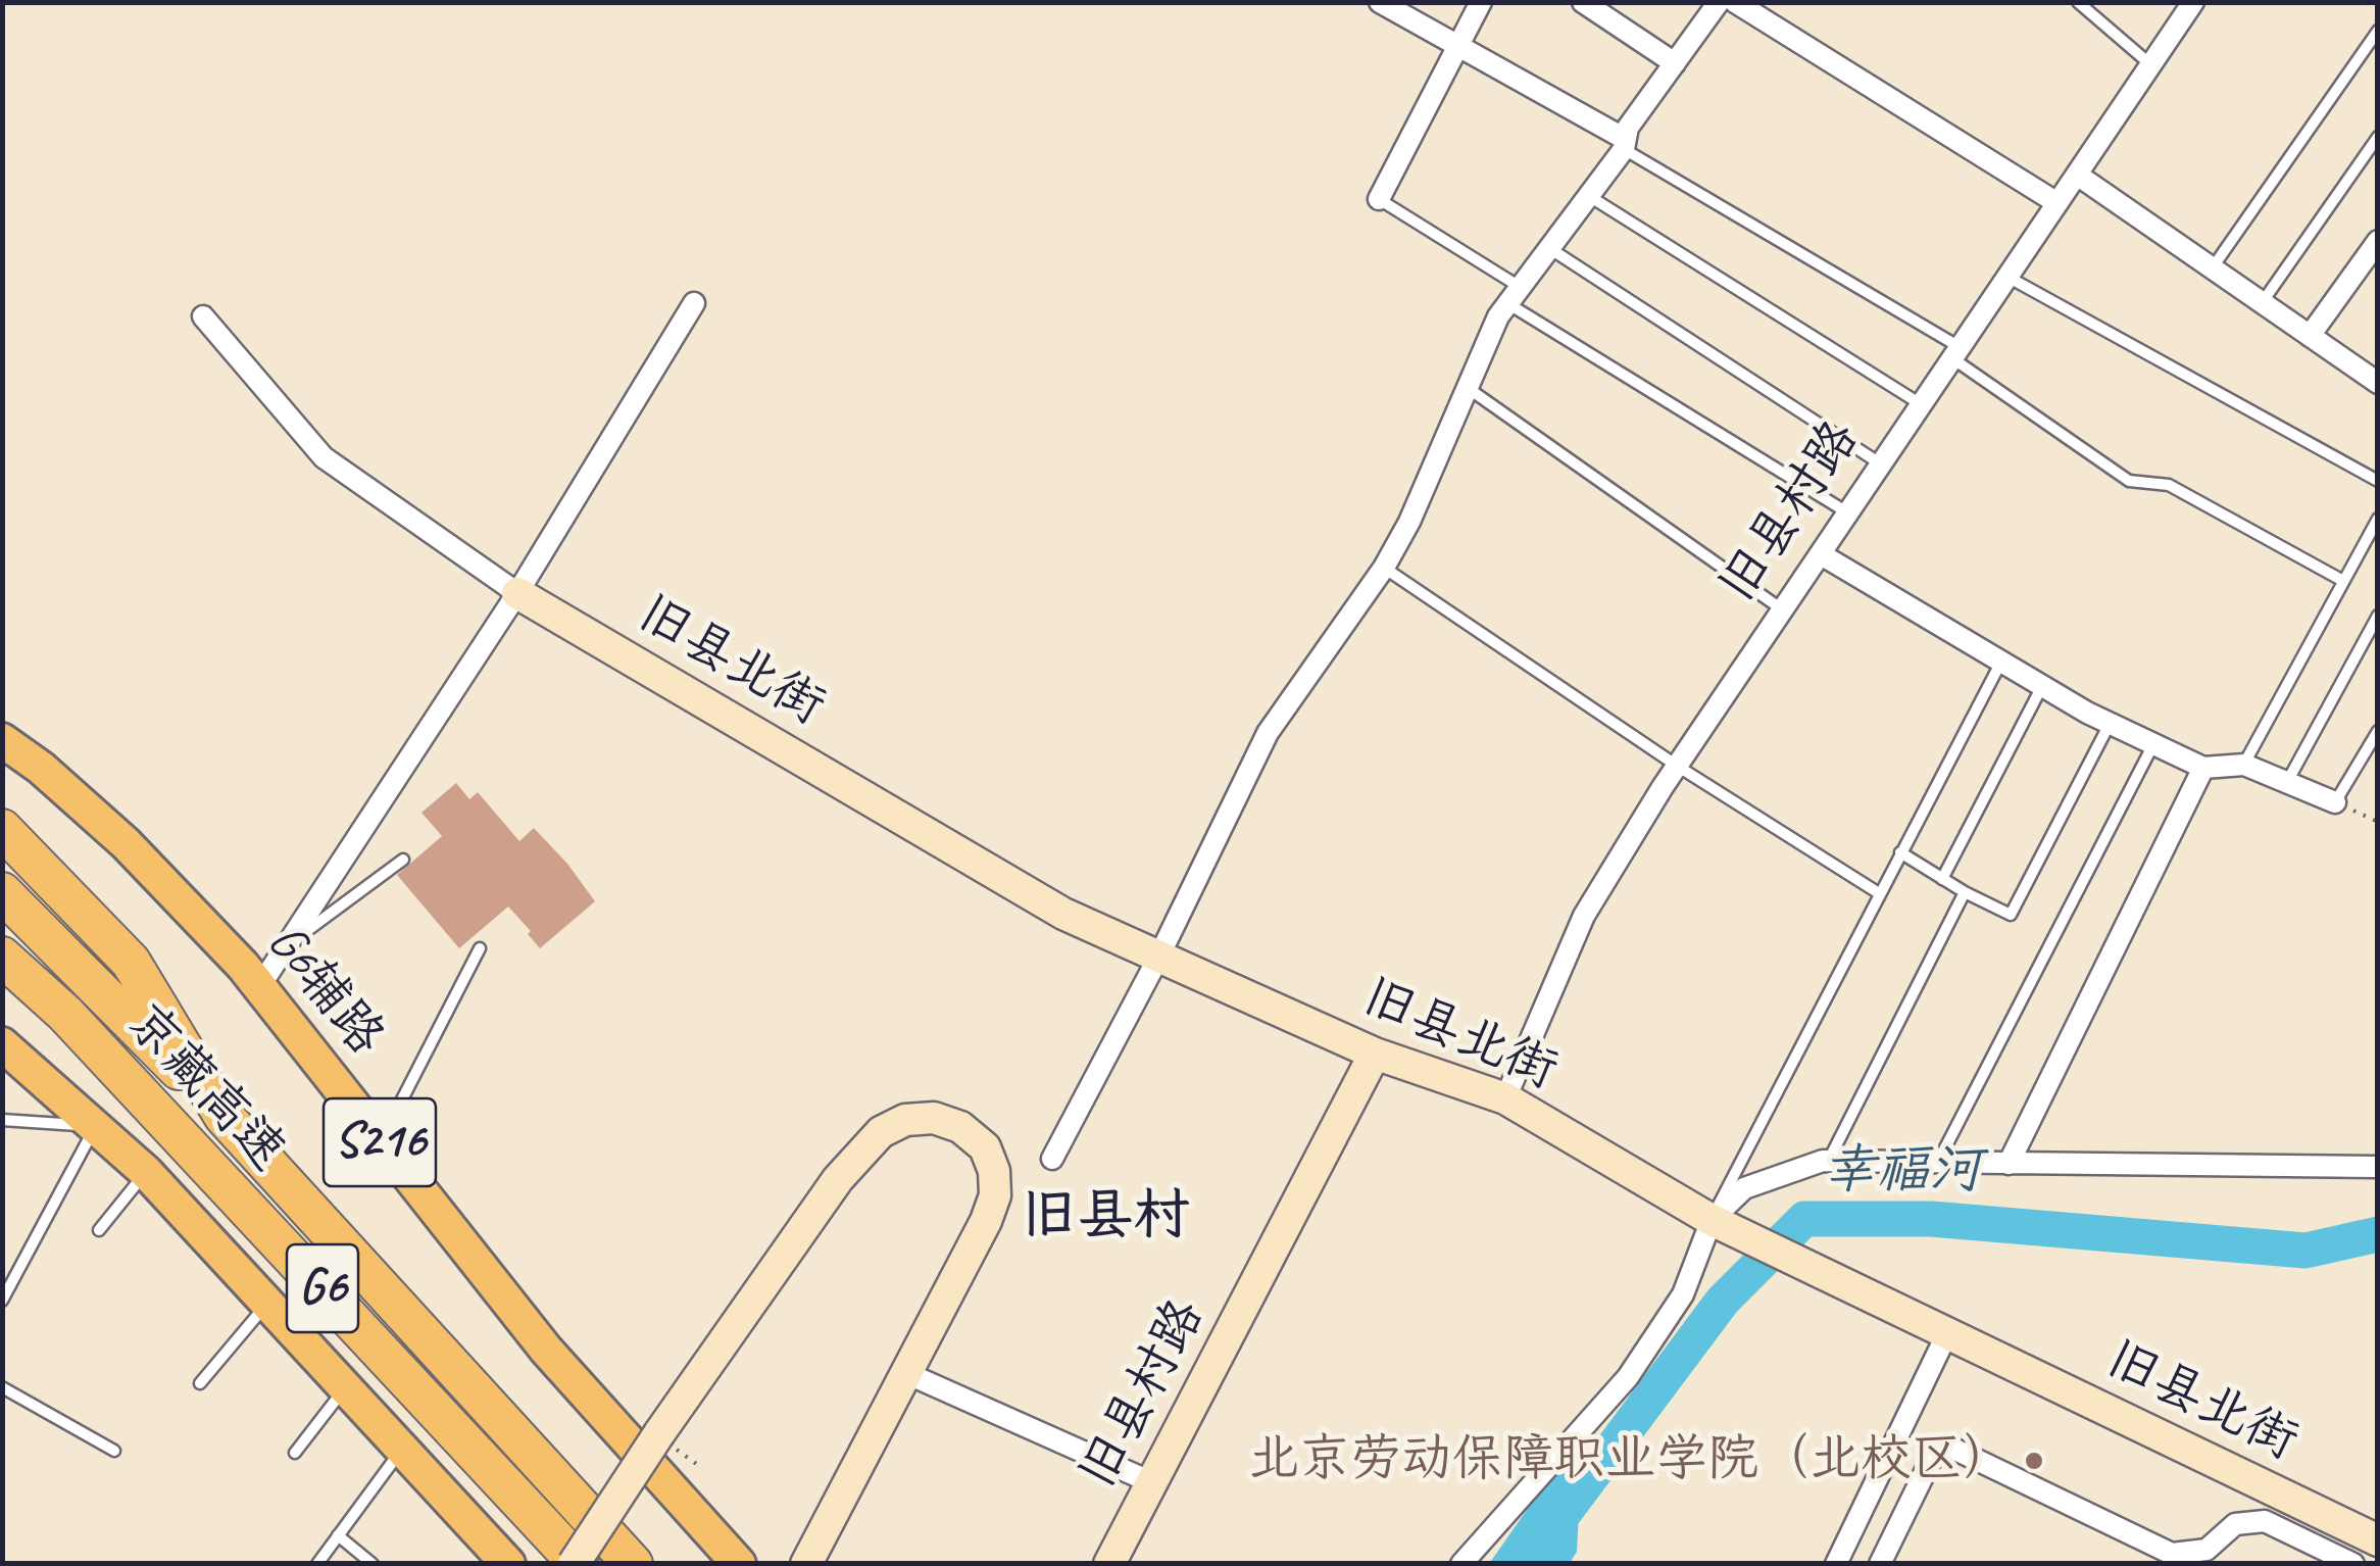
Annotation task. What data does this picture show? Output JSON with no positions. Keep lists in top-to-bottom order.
{
  "streets": {
    "highway": ["京藏高速", "G6"],
    "main road": ["G6辅路", "S216"],
    "street": ["旧县村路", "旧县北街"]
  },
  "crossings": [
    ["旧县村路", "旧县北街"]
  ],
  "districts": ["旧县村"],
  "water": ["幸福河"],
  "places": ["北京劳动保障职业学院（北校区）"]
}
